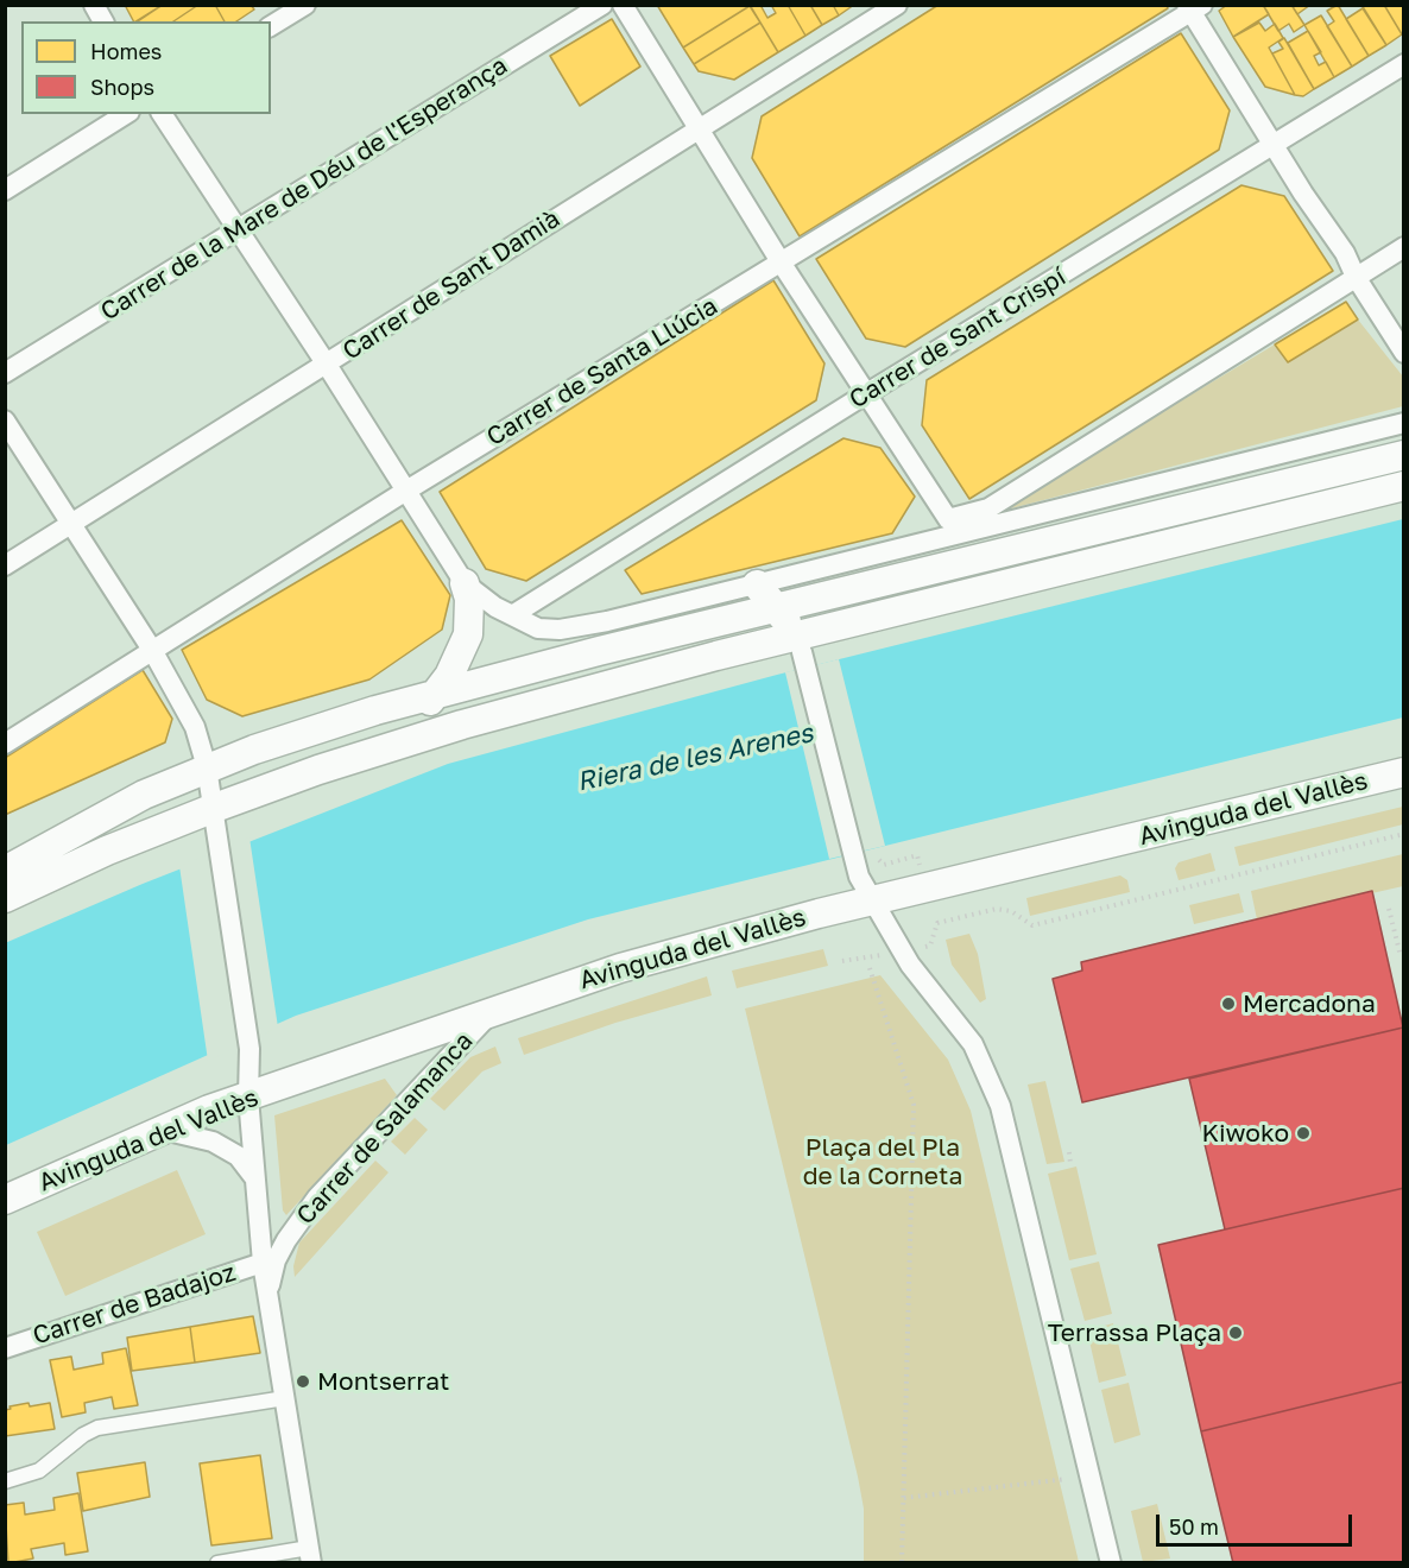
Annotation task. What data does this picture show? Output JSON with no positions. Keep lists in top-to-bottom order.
{
  "streets": {
    "main road": ["Avinguda del Vallès"],
    "street": [
      "Carrer de la Mare de Déu de l'Esperança",
      "Carrer de Sant Damià",
      "Carrer de Sant Crispí",
      "Carrer de Santa Llúcia",
      "Carrer de Salamanca",
      "Carrer de Badajoz"
    ]
  },
  "crossings": [
    ["Carrer de Sant Damià", "Carrer de Salamanca"],
    ["Carrer de Santa Llúcia", "Carrer de Salamanca"],
    ["Avinguda del Vallès", "Carrer de Salamanca"],
    ["Carrer de Salamanca", "Carrer de Badajoz"]
  ],
  "water": ["Riera de les Arenes"],
  "parks": ["Plaça del Pla de la Corneta"],
  "places": [
    "Mercadona",
    "Kiwoko",
    "Terrassa Plaça",
    "Montserrat"
  ],
  "legend": ["Homes", "Shops"],
  "scale_bar": "50 m"
}
